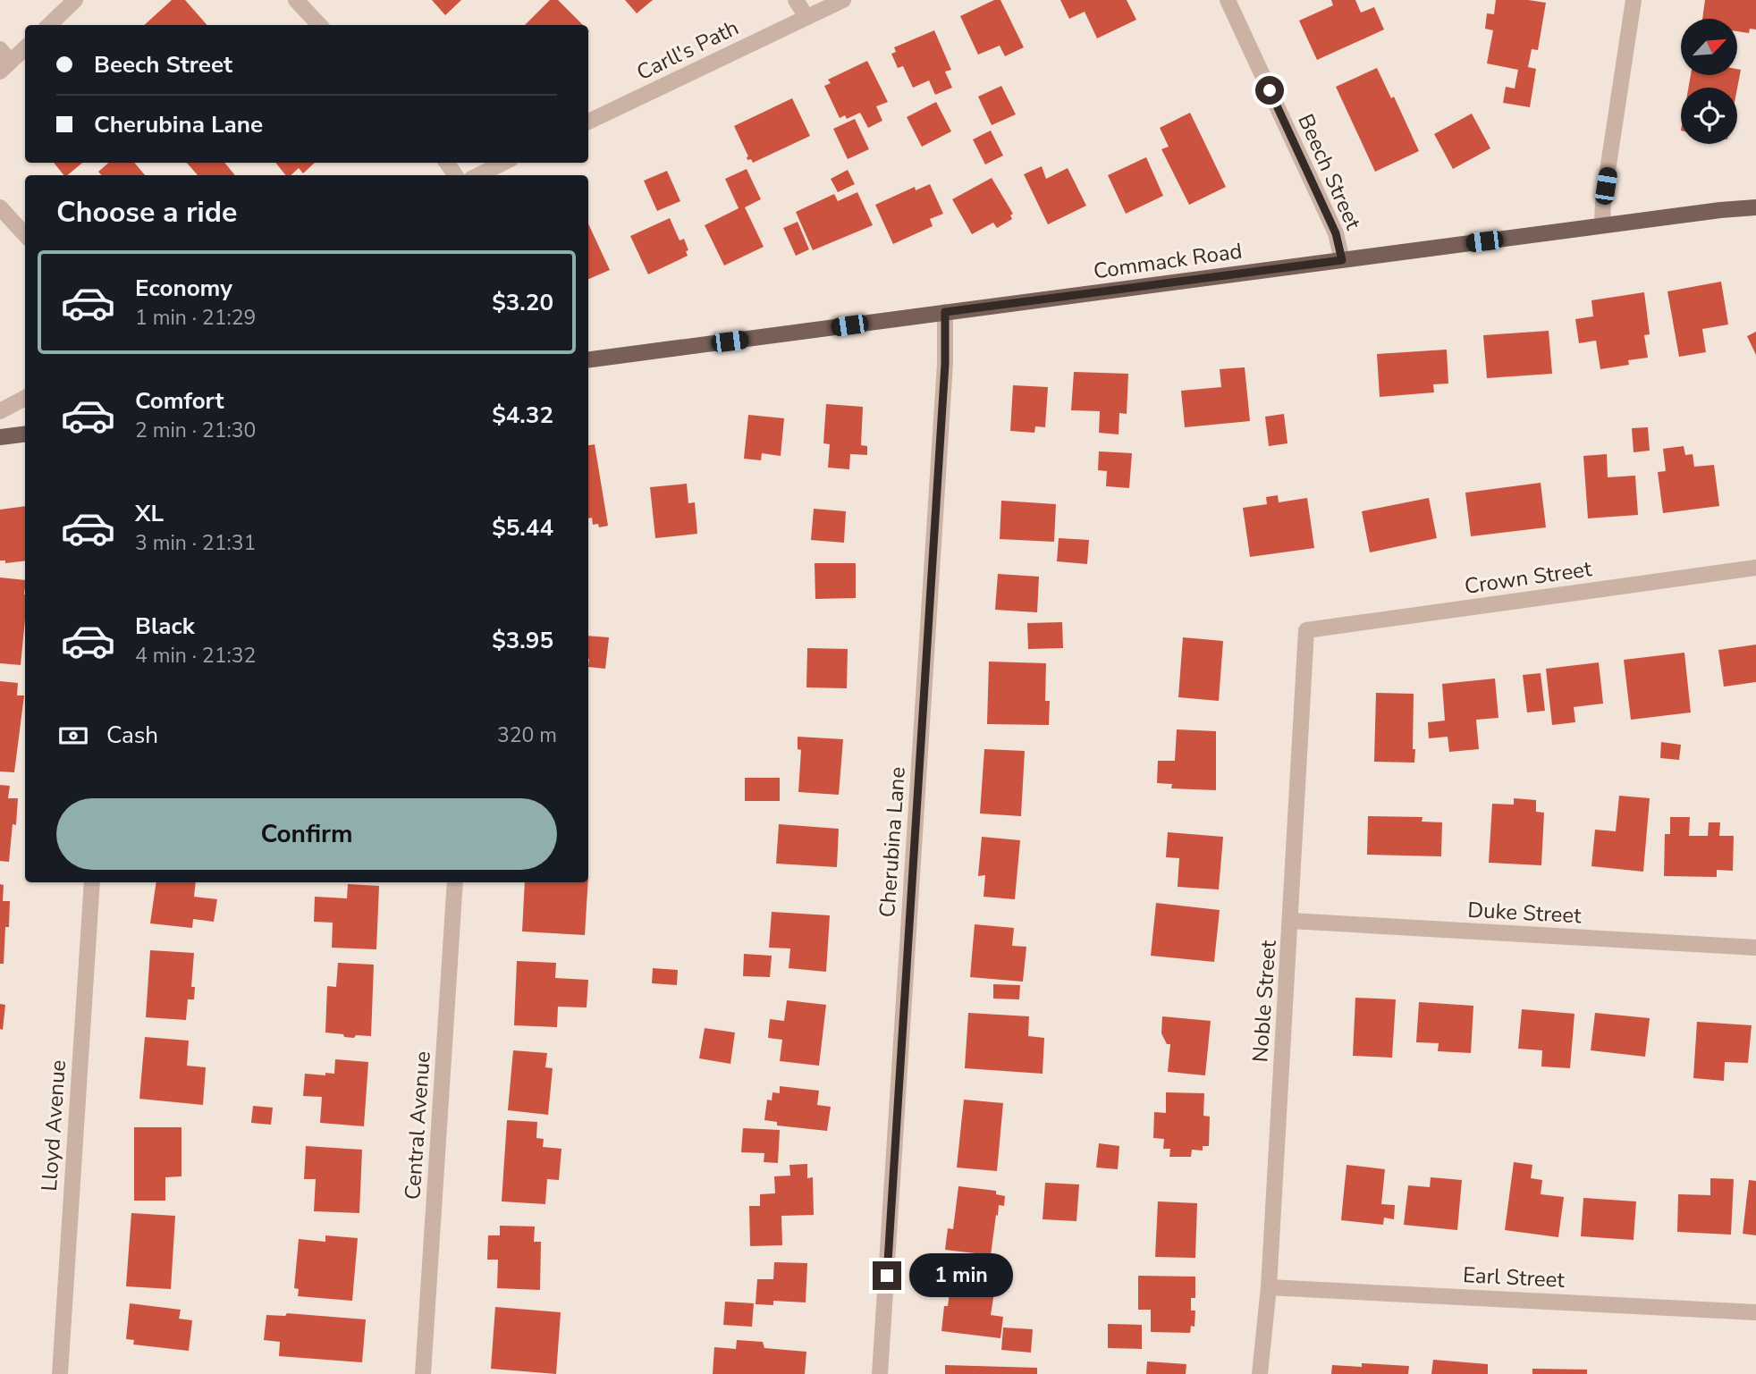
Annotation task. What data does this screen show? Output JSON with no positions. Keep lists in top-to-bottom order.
{
  "streets": {
    "main road": ["Commack Road"],
    "street": [
      "Carll's Path",
      "Beech Street",
      "Crown Street",
      "Cherubina Lane",
      "Duke Street",
      "Noble Street",
      "Lloyd Avenue",
      "Central Avenue",
      "Earl Street"
    ]
  },
  "crossings": [
    ["Beech Street", "Commack Road"],
    ["Commack Road", "Cherubina Lane"],
    ["Crown Street", "Noble Street"],
    ["Duke Street", "Noble Street"],
    ["Noble Street", "Earl Street"]
  ],
  "north": "top right",
  "page": {
    "banner": ["Beech Street", "Cherubina Lane"],
    "heading": "Choose a ride",
    "list": [
      {
        "name": "Economy",
        "note": "1 min · 21:29",
        "value": "$3.20"
      },
      {
        "name": "Comfort",
        "note": "2 min · 21:30",
        "value": "$4.32"
      },
      {
        "name": "XL",
        "note": "3 min · 21:31",
        "value": "$5.44"
      },
      {
        "name": "Black",
        "note": "4 min · 21:32",
        "value": "$3.95"
      }
    ],
    "pay": ["Cash", "320 m"],
    "buttons": "Confirm",
    "bubble": "1 min"
  }
}
